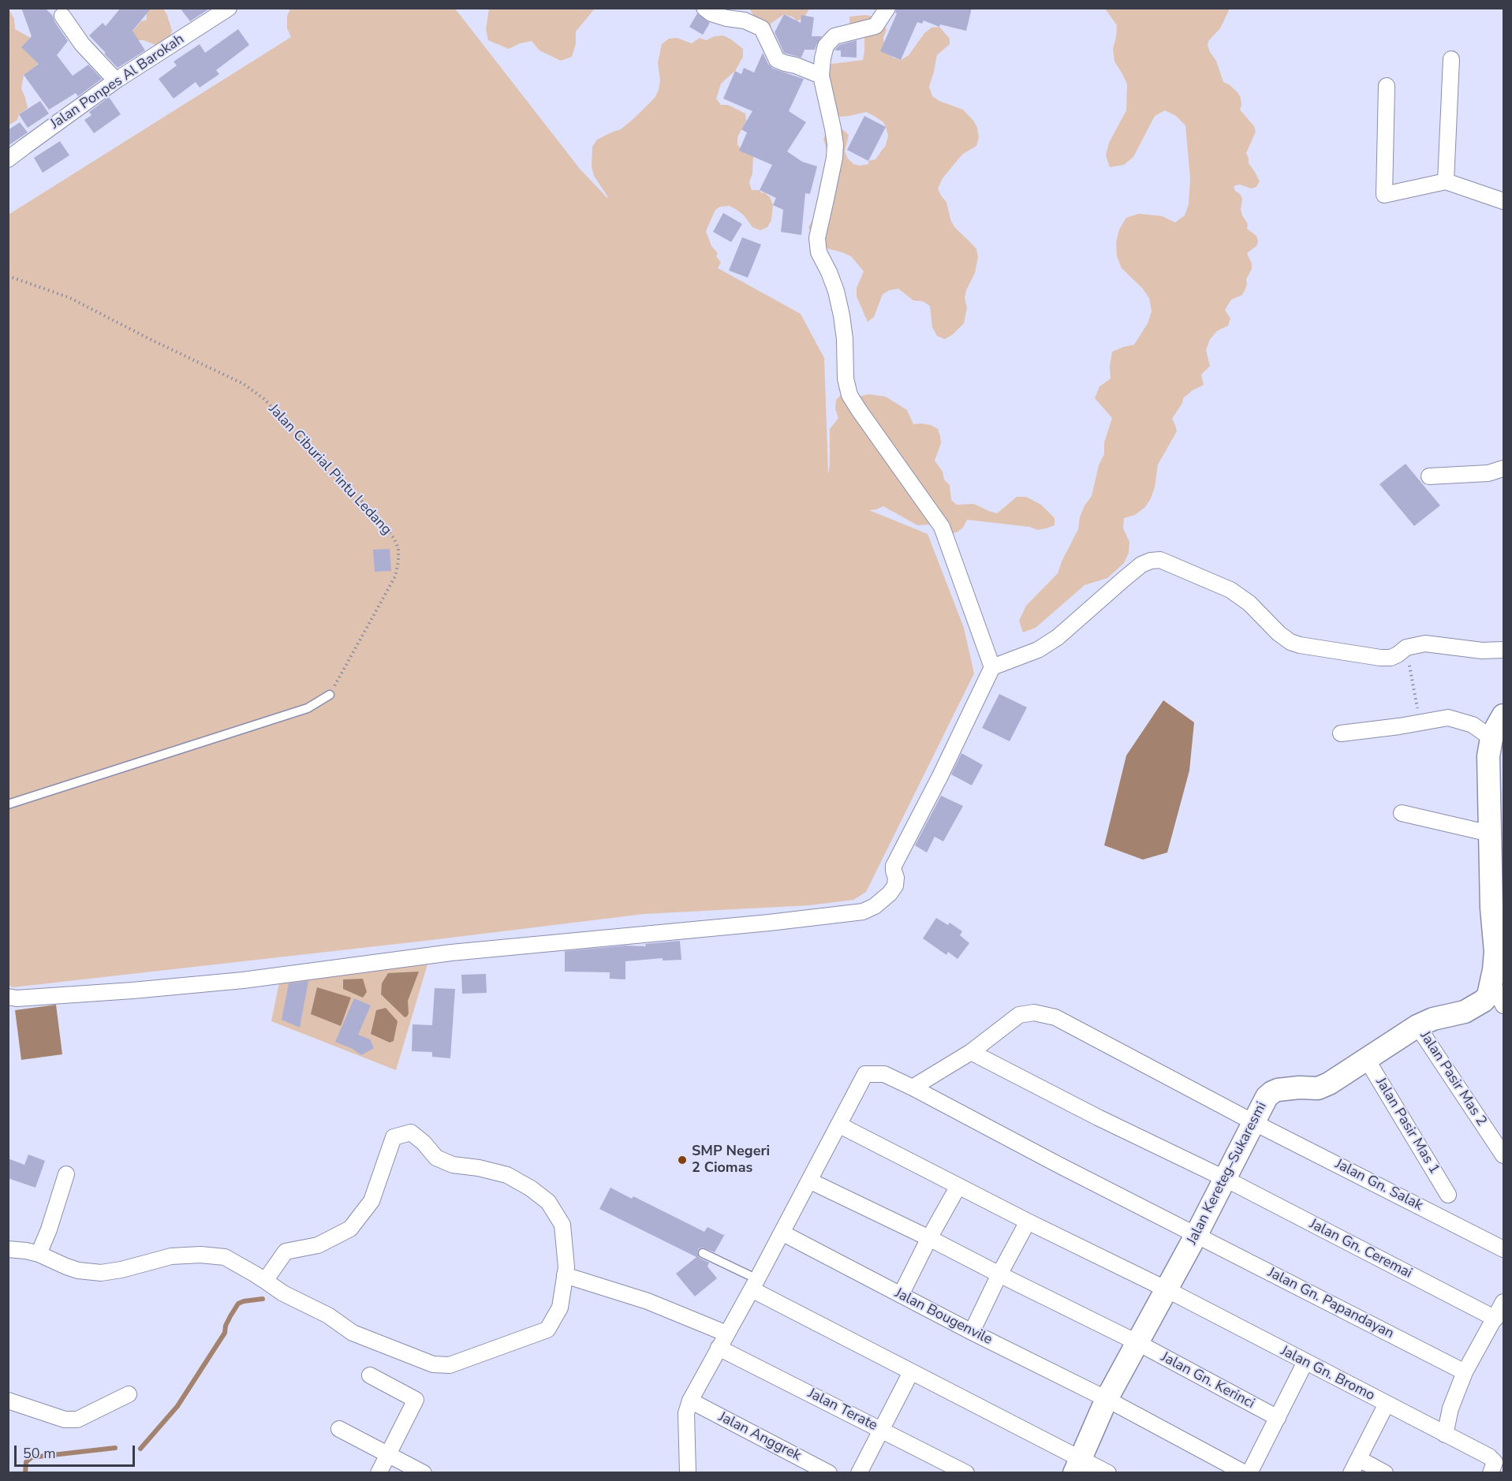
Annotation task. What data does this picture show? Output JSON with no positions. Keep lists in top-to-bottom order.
{
  "streets": {
    "street": [
      "Jalan Ponpes Al Barokah",
      "Jalan Pasir Mas 2",
      "Jalan Pasir Mas 1",
      "Jalan Kereteg–Sukaresmi",
      "Jalan Gn. Salak",
      "Jalan Gn. Ceremai",
      "Jalan Gn. Papandayan",
      "Jalan Bougenvile",
      "Jalan Gn. Bromo",
      "Jalan Gn. Kerinci",
      "Jalan Terate",
      "Jalan Anggrek"
    ],
    "path": ["Jalan Ciburial Pintu Ledang"]
  },
  "crossings": [
    ["Jalan Pasir Mas 2", "Jalan Kereteg–Sukaresmi"],
    ["Jalan Pasir Mas 1", "Jalan Kereteg–Sukaresmi"],
    ["Jalan Kereteg–Sukaresmi", "Jalan Gn. Salak"],
    ["Jalan Kereteg–Sukaresmi", "Jalan Gn. Ceremai"],
    ["Jalan Kereteg–Sukaresmi", "Jalan Gn. Papandayan"],
    ["Jalan Kereteg–Sukaresmi", "Jalan Bougenvile"],
    ["Jalan Kereteg–Sukaresmi", "Jalan Gn. Bromo"],
    ["Jalan Kereteg–Sukaresmi", "Jalan Gn. Kerinci"],
    ["Jalan Gn. Salak", "Jalan Gn. Ceremai"],
    ["Jalan Gn. Salak", "Jalan Gn. Papandayan"],
    ["Jalan Gn. Papandayan", "Jalan Gn. Bromo"]
  ],
  "places": ["SMP Negeri 2 Ciomas"],
  "scale_bar": "50 m"
}
